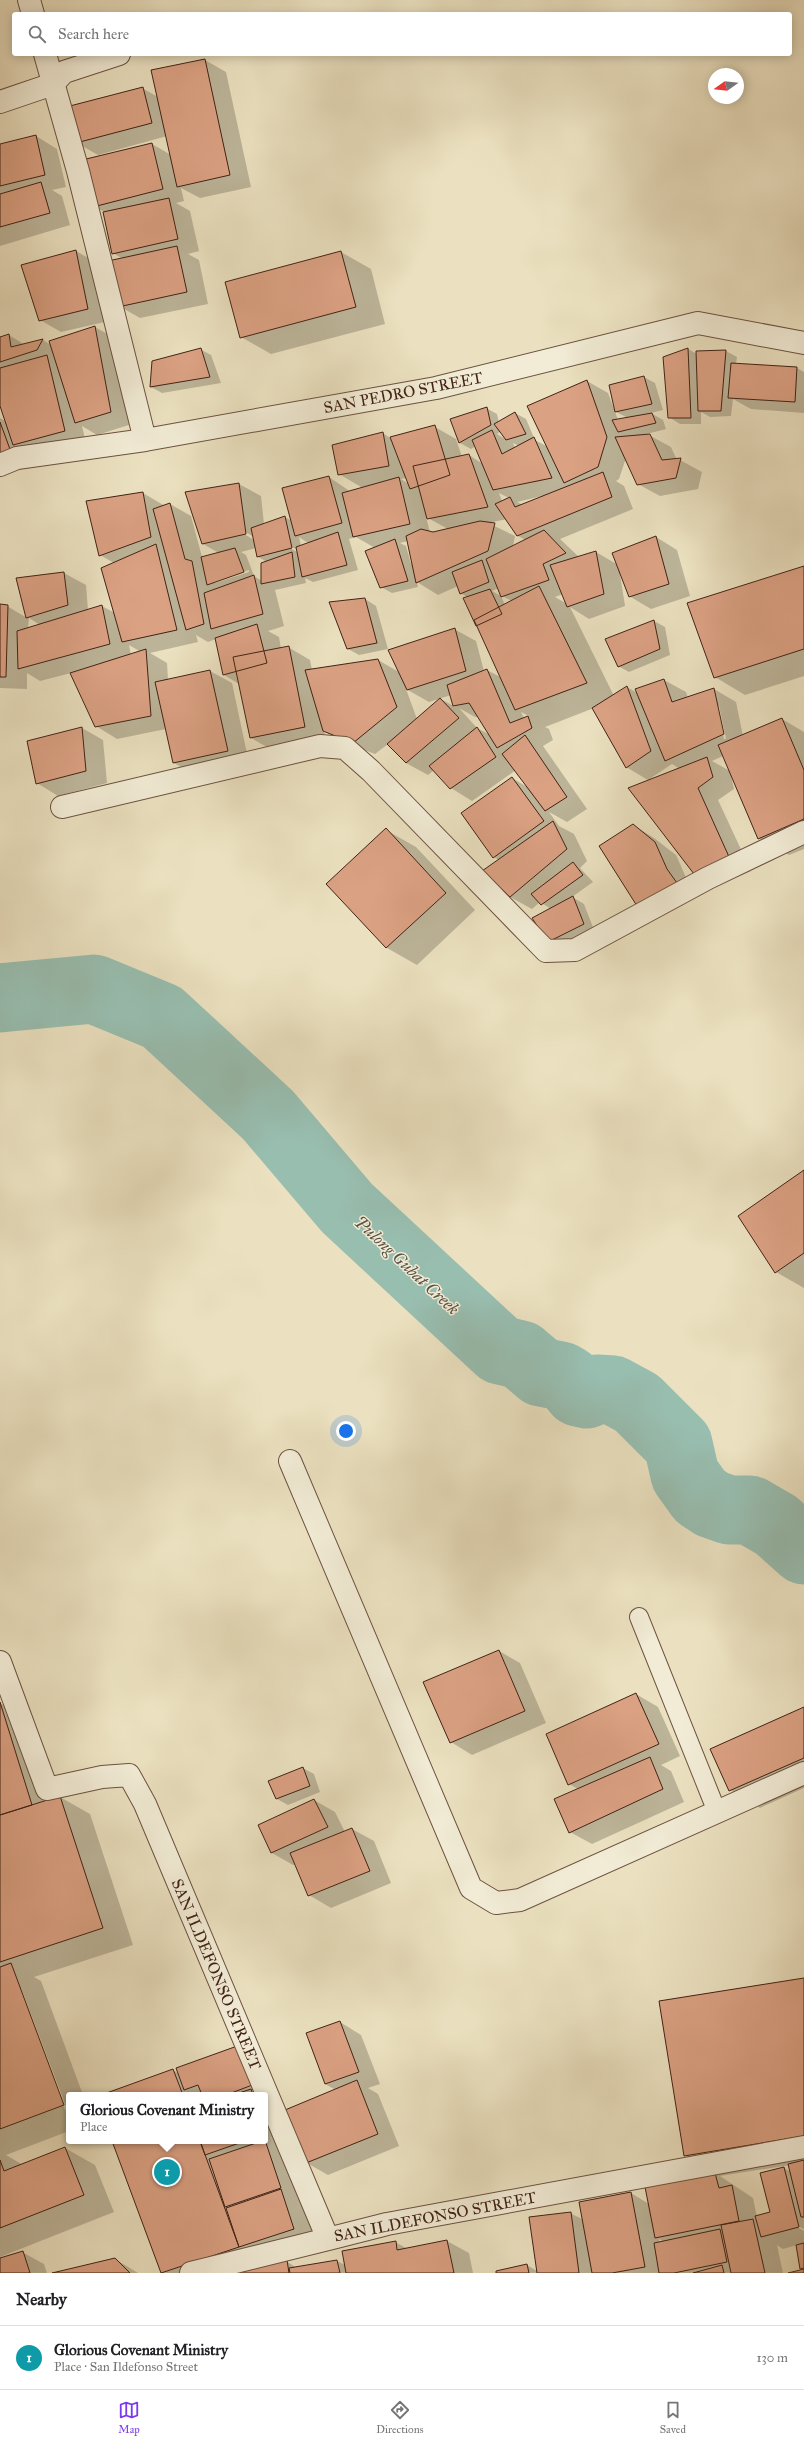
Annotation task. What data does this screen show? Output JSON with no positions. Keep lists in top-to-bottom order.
{
  "streets": {
    "street": ["SAN PEDRO STREET", "SAN ILDEFONSO STREET"]
  },
  "water": ["Pulong Gubat Creek"],
  "north": "left",
  "page": {
    "search": "Search here",
    "popup": ["Glorious Covenant Ministry", "Place"],
    "pins": "1",
    "heading": "Nearby",
    "list": [
      {
        "mark": "1",
        "name": "Glorious Covenant Ministry",
        "note": "Place · San Ildefonso Street",
        "value": "130 m"
      }
    ],
    "nav": ["Map", "Directions", "Saved"]
  }
}
